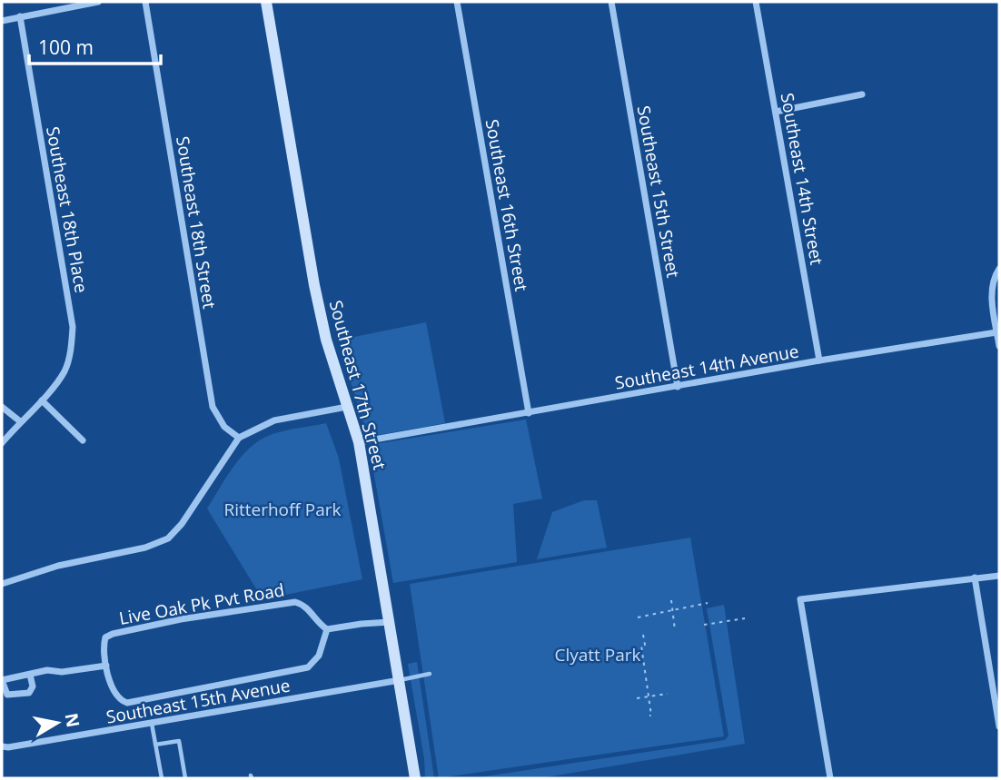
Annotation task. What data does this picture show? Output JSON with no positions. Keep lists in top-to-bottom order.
{
  "streets": {
    "main road": ["Southeast 17th Street"],
    "street": [
      "Southeast 14th Street",
      "Southeast 15th Street",
      "Southeast 16th Street",
      "Southeast 18th Place",
      "Southeast 18th Street",
      "Southeast 14th Avenue",
      "Live Oak Pk Pvt Road",
      "Southeast 15th Avenue"
    ]
  },
  "crossings": [
    ["Southeast 14th Street", "Southeast 14th Avenue"],
    ["Southeast 15th Street", "Southeast 14th Avenue"],
    ["Southeast 16th Street", "Southeast 14th Avenue"],
    ["Southeast 14th Avenue", "Southeast 17th Street"],
    ["Southeast 17th Street", "Southeast 15th Avenue"]
  ],
  "parks": ["Ritterhoff Park", "Clyatt Park"],
  "scale_bar": "100 m",
  "north": "right"
}
